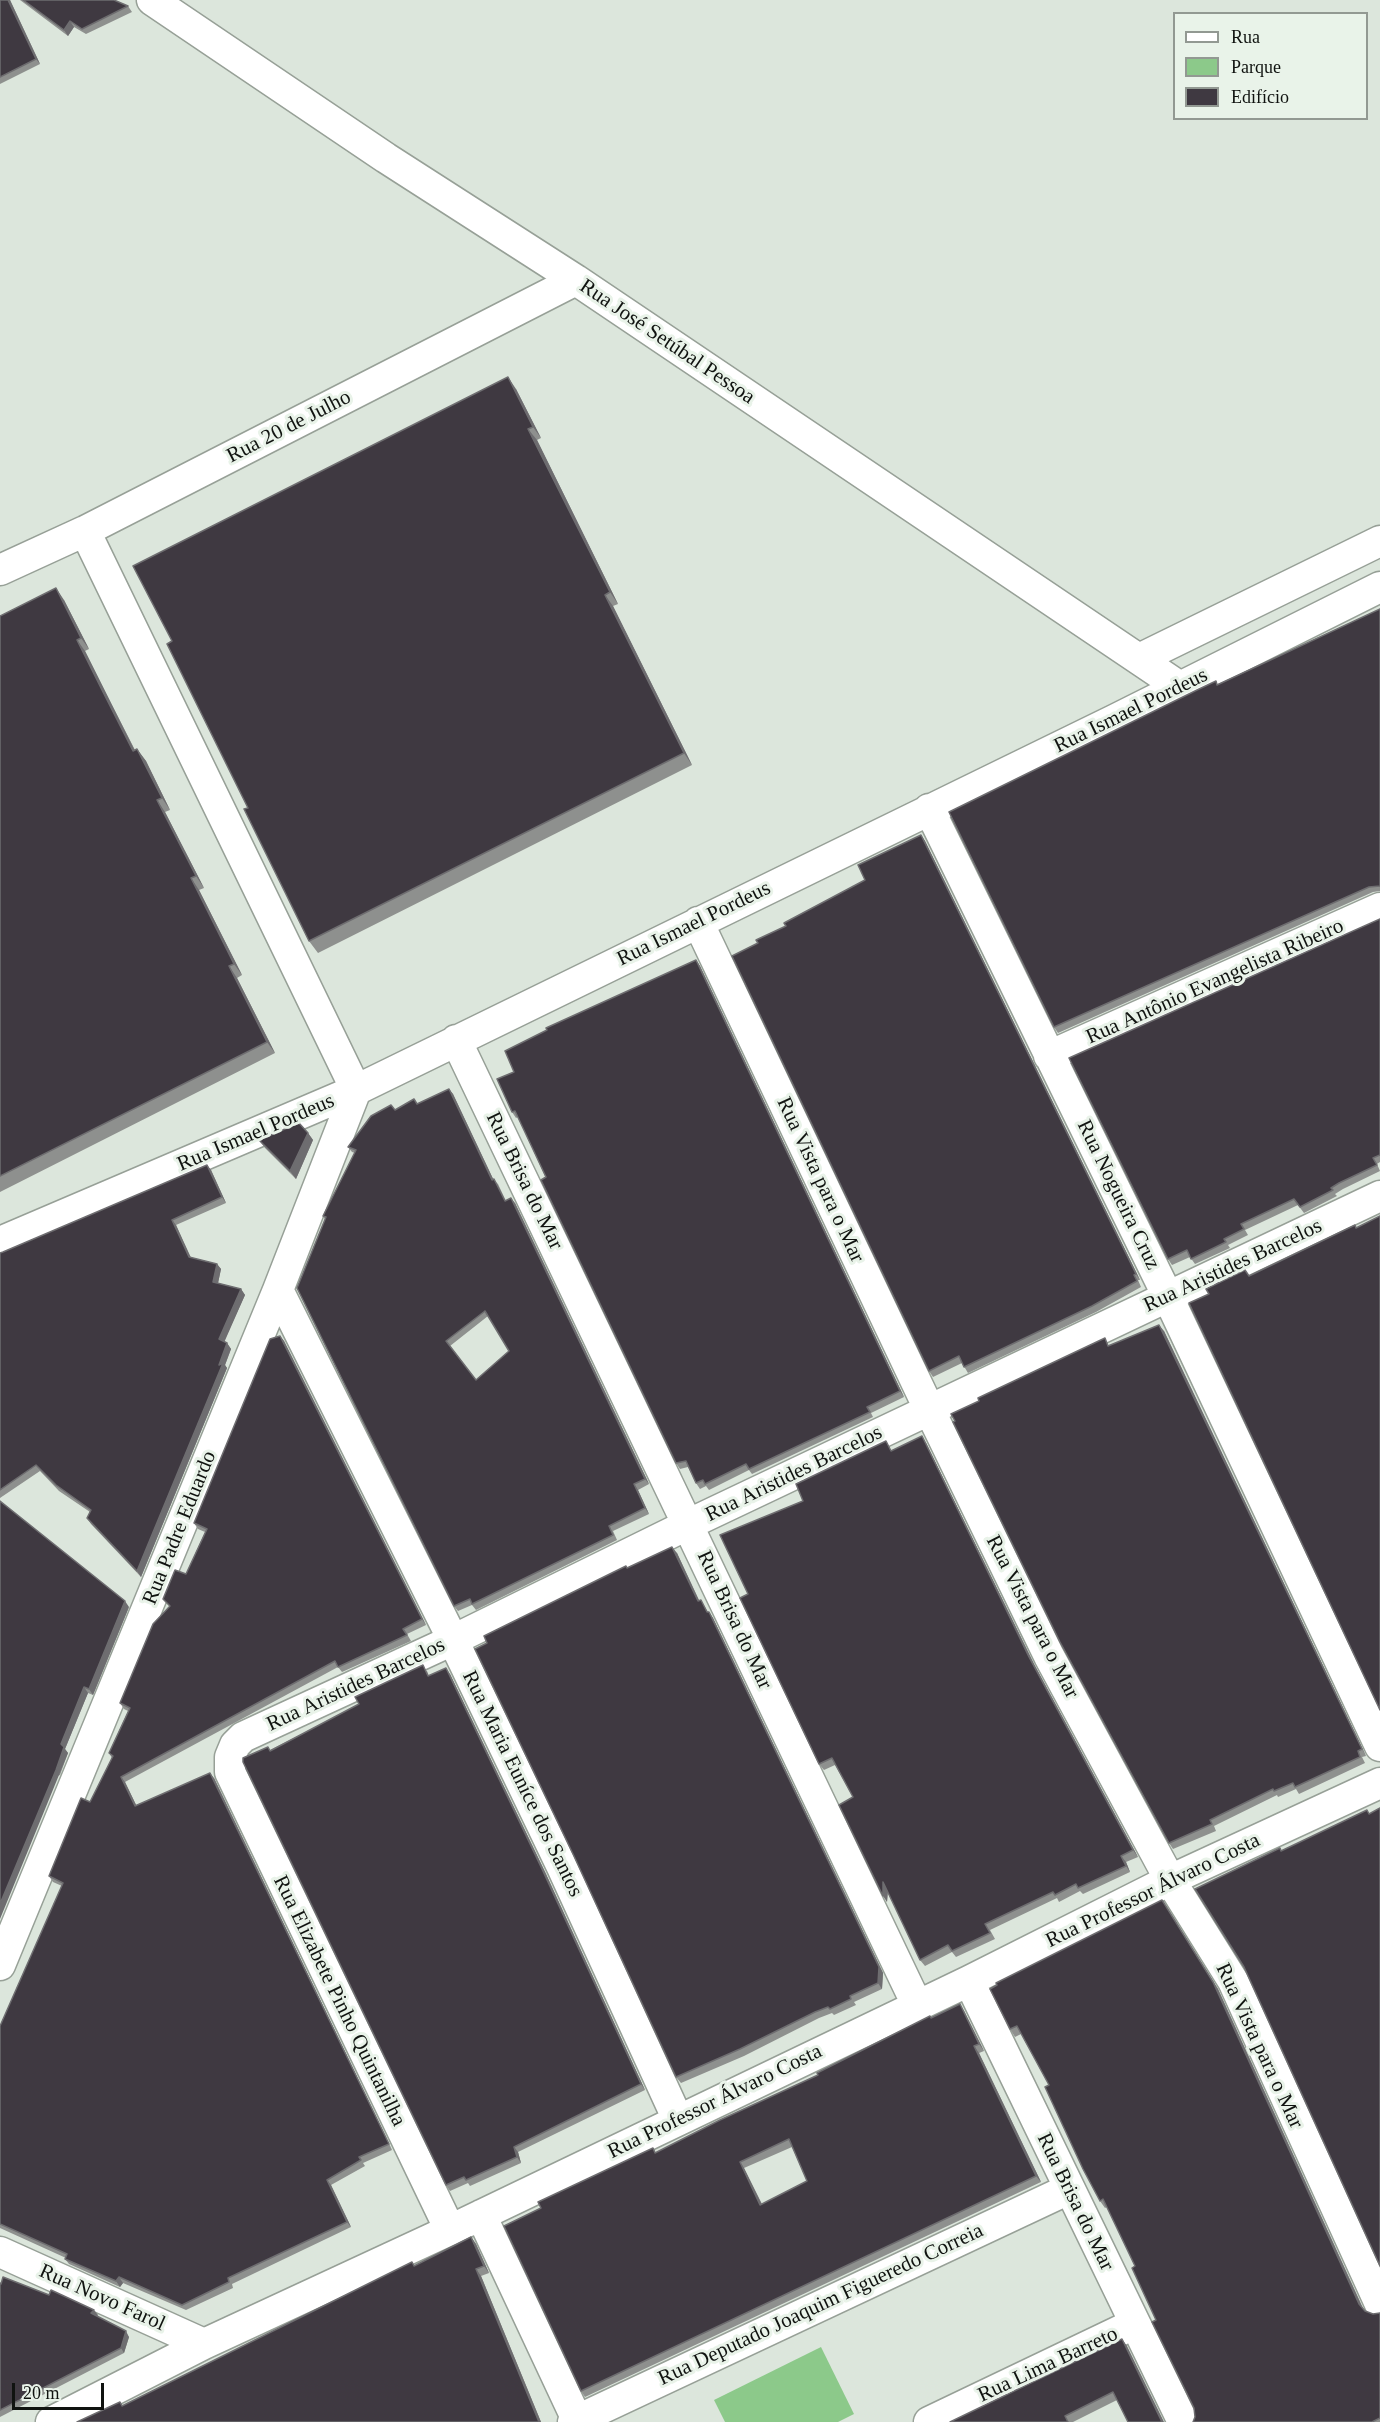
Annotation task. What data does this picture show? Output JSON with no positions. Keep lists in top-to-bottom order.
{
  "streets": {
    "street": [
      "Rua José Setúbal Pessoa",
      "Rua 20 de Julho",
      "Rua Ismael Pordeus",
      "Rua Antônio Evangelista Ribeiro",
      "Rua Vista para o Mar",
      "Rua Brisa do Mar",
      "Rua Nogueira Cruz",
      "Rua Aristides Barcelos",
      "Rua Padre Eduardo",
      "Rua Maria Euníce dos Santos",
      "Rua Professor Álvaro Costa",
      "Rua Elizabete Pinho Quintanilha",
      "Rua Novo Farol",
      "Rua Deputado Joaquim Figueredo Correia",
      "Rua Lima Barreto"
    ]
  },
  "crossings": [
    ["Rua José Setúbal Pessoa", "Rua 20 de Julho"],
    ["Rua José Setúbal Pessoa", "Rua Ismael Pordeus"],
    ["Rua Ismael Pordeus", "Rua Vista para o Mar"],
    ["Rua Ismael Pordeus", "Rua Brisa do Mar"],
    ["Rua Ismael Pordeus", "Rua Nogueira Cruz"],
    ["Rua Ismael Pordeus", "Rua Padre Eduardo"],
    ["Rua Antônio Evangelista Ribeiro", "Rua Nogueira Cruz"],
    ["Rua Vista para o Mar", "Rua Aristides Barcelos"],
    ["Rua Vista para o Mar", "Rua Professor Álvaro Costa"],
    ["Rua Brisa do Mar", "Rua Aristides Barcelos"],
    ["Rua Brisa do Mar", "Rua Professor Álvaro Costa"],
    ["Rua Brisa do Mar", "Rua Deputado Joaquim Figueredo Correia"],
    ["Rua Brisa do Mar", "Rua Lima Barreto"],
    ["Rua Nogueira Cruz", "Rua Aristides Barcelos"],
    ["Rua Aristides Barcelos", "Rua Maria Euníce dos Santos"],
    ["Rua Aristides Barcelos", "Rua Elizabete Pinho Quintanilha"],
    ["Rua Padre Eduardo", "Rua Maria Euníce dos Santos"],
    ["Rua Maria Euníce dos Santos", "Rua Professor Álvaro Costa"],
    ["Rua Professor Álvaro Costa", "Rua Elizabete Pinho Quintanilha"],
    ["Rua Professor Álvaro Costa", "Rua Novo Farol"]
  ],
  "legend": ["Rua", "Parque", "Edifício"],
  "scale_bar": "20 m"
}
